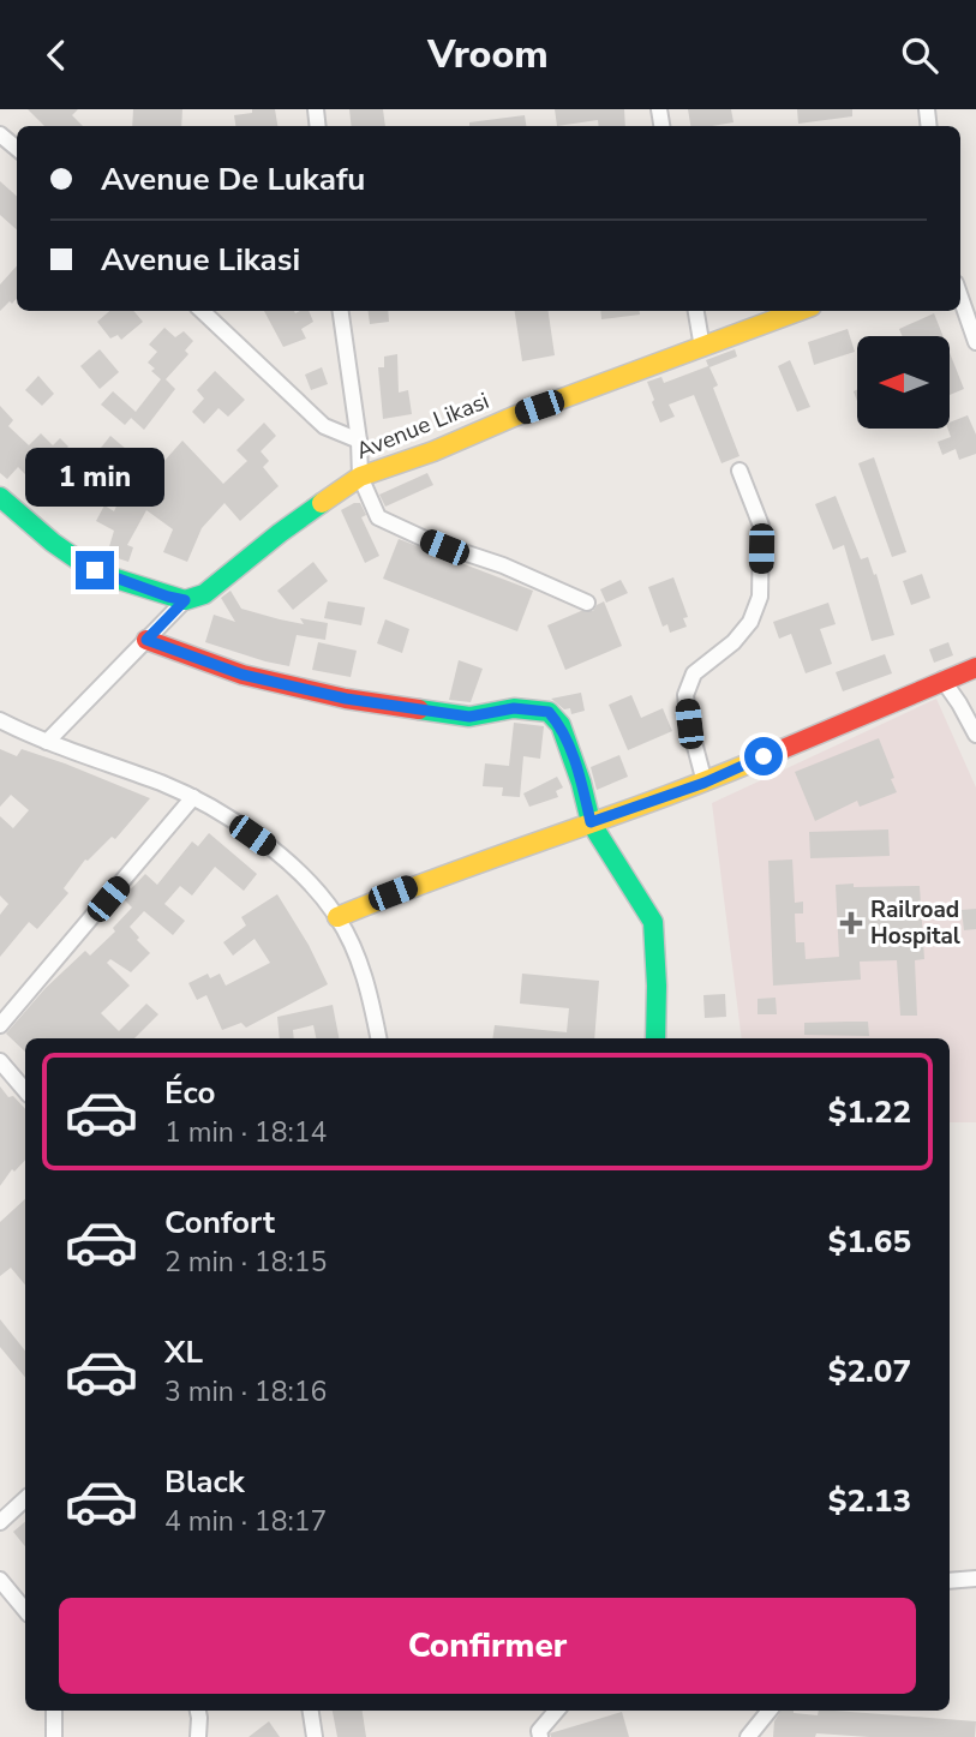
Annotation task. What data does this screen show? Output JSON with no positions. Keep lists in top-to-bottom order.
{
  "streets": {
    "street": ["Avenue Likasi"]
  },
  "places": {
    "health": ["Railroad Hospital"]
  },
  "north": "left",
  "page": {
    "header": "Vroom",
    "banner": ["Avenue De Lukafu", "Avenue Likasi"],
    "bubble": "1 min",
    "list": [
      {
        "name": "Éco",
        "note": "1 min · 18:14",
        "value": "$1.22"
      },
      {
        "name": "Confort",
        "note": "2 min · 18:15",
        "value": "$1.65"
      },
      {
        "name": "XL",
        "note": "3 min · 18:16",
        "value": "$2.07"
      },
      {
        "name": "Black",
        "note": "4 min · 18:17",
        "value": "$2.13"
      }
    ],
    "buttons": "Confirmer"
  }
}
